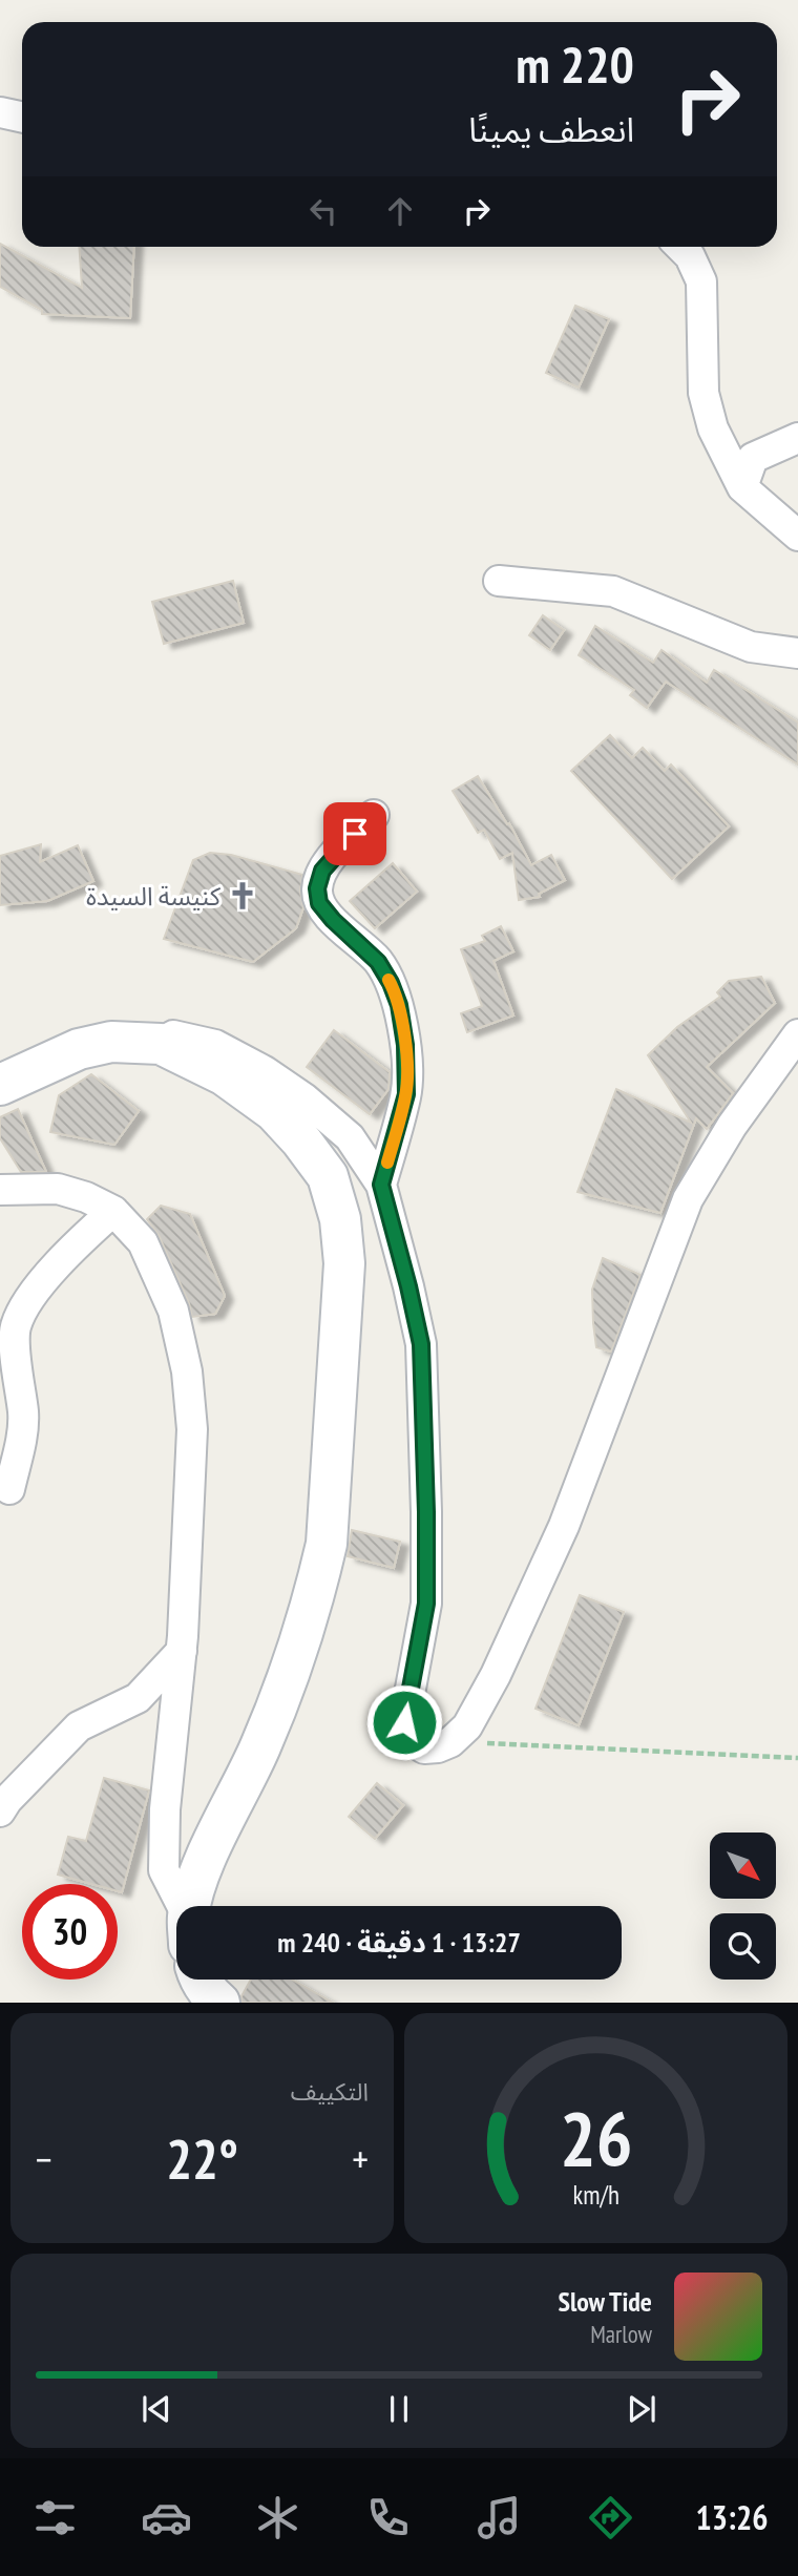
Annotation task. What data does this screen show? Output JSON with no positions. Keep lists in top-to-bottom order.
{
  "places": {
    "church": ["كنيسة السيدة"]
  },
  "north": "bottom right",
  "page": {
    "turn": ["220 m", "انعطف يمينًا"],
    "limit": "30",
    "trip": "13:27 · 1 دقيقة · 240 m",
    "tile": "التكييف",
    "heat": ["−", "22°", "+"],
    "song": ["Slow Tide", "Marlow"],
    "tabs": "13:26",
    "gauge": ["26", "km/h"]
  }
}
